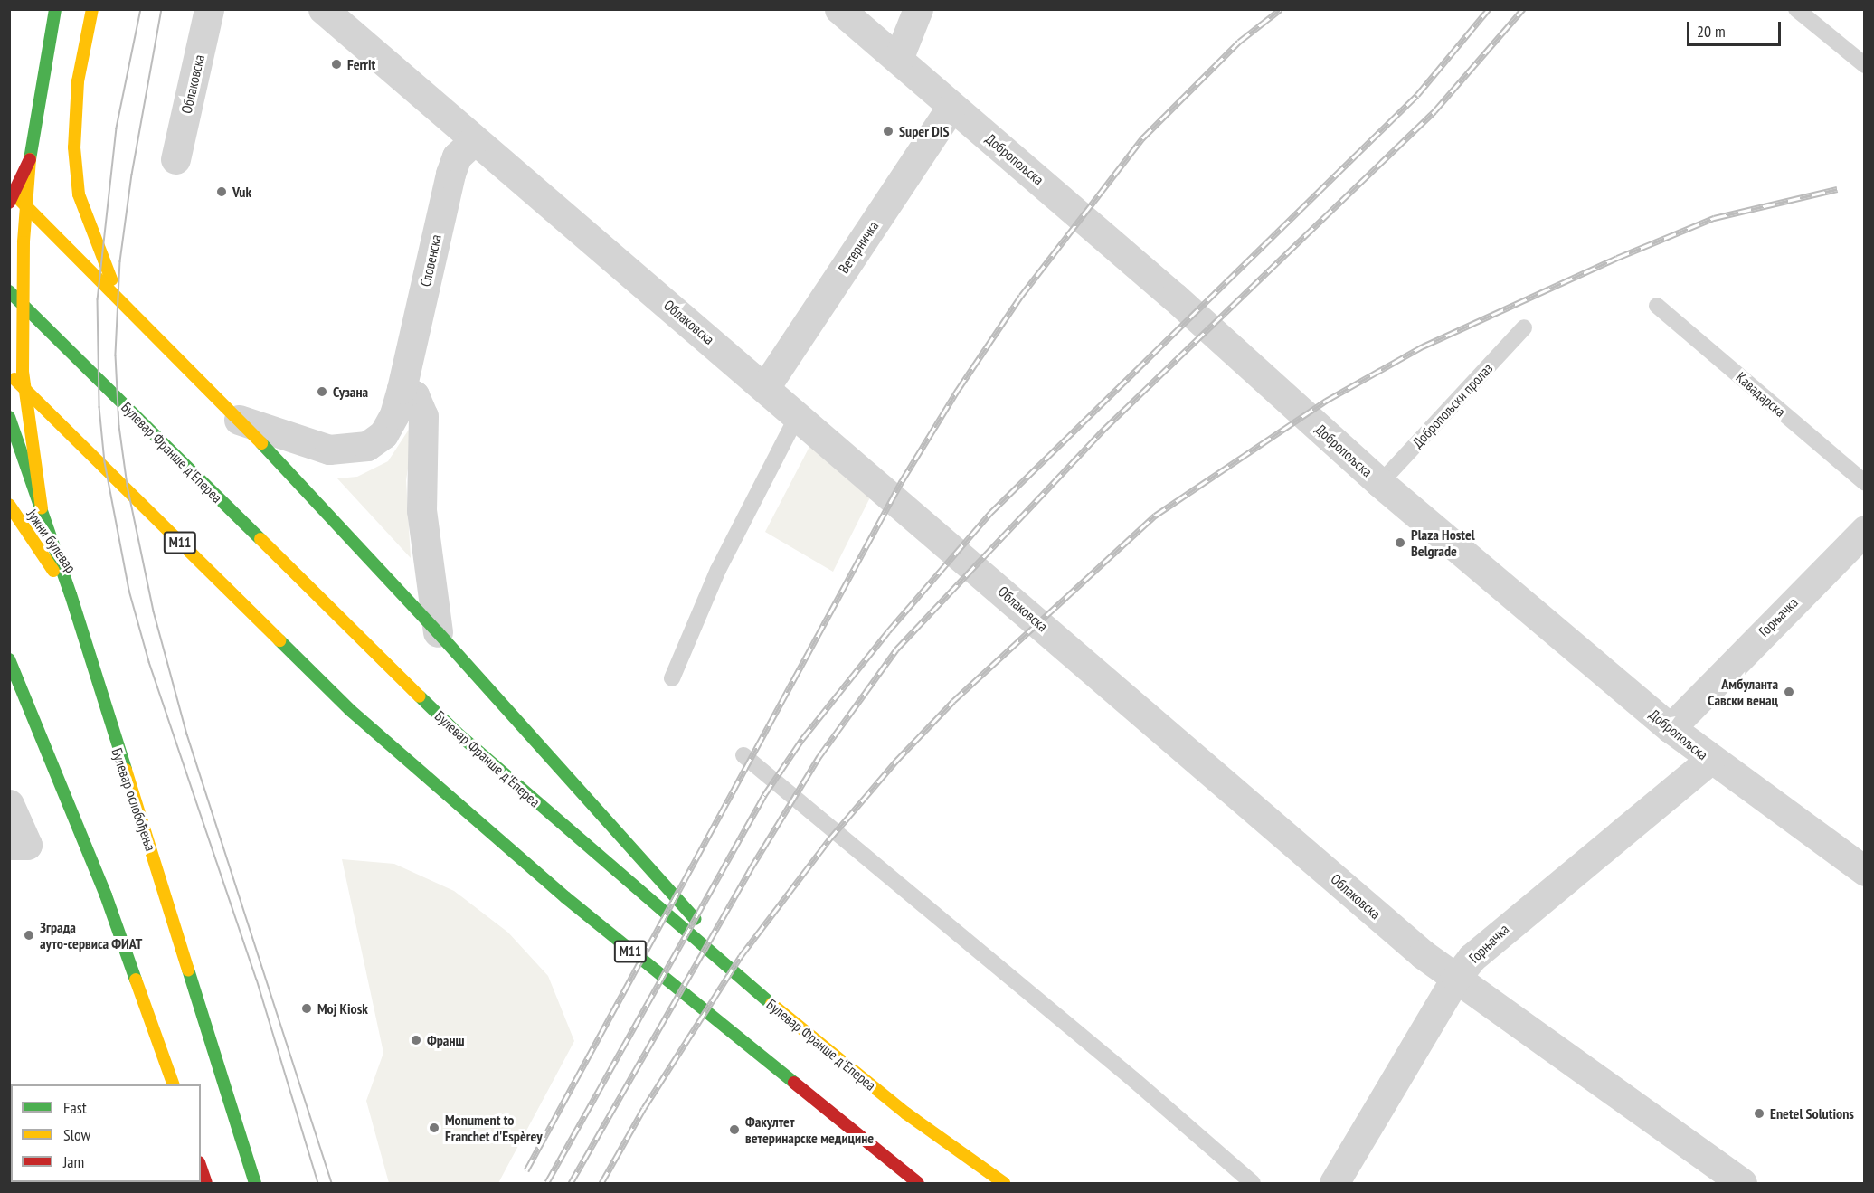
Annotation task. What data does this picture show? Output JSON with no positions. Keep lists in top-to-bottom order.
{
  "streets": {
    "main road": [
      "Булевар Франше д'Епереа",
      "Јужни булевар",
      "M11",
      "Булевар ослобођења"
    ],
    "street": [
      "Облаковска",
      "Добропољска",
      "Ветерничка",
      "Словенска",
      "Горњачка"
    ],
    "lane": ["Кавадарска", "Добропољски пролаз"]
  },
  "crossings": [
    ["Облаковска", "Ветерничка"],
    ["Облаковска", "Словенска"],
    ["Облаковска", "Горњачка"],
    ["Добропољска", "Ветерничка"],
    ["Добропољска", "Добропољски пролаз"],
    ["Добропољска", "Горњачка"],
    ["Јужни булевар", "Булевар ослобођења"]
  ],
  "places": [
    "Ferrit",
    "Super DIS",
    "Vuk",
    "Сузана",
    "Plaza Hostel Belgrade",
    "Амбуланта Савски венац",
    "Зграда ауто-сервиса ФИАТ",
    "Moj Kiosk",
    "Франш",
    "Enetel Solutions",
    "Monument to Franchet d'Espèrey",
    "Факултет ветеринарске медицине"
  ],
  "legend": ["Fast", "Slow", "Jam"],
  "scale_bar": "20 m"
}
